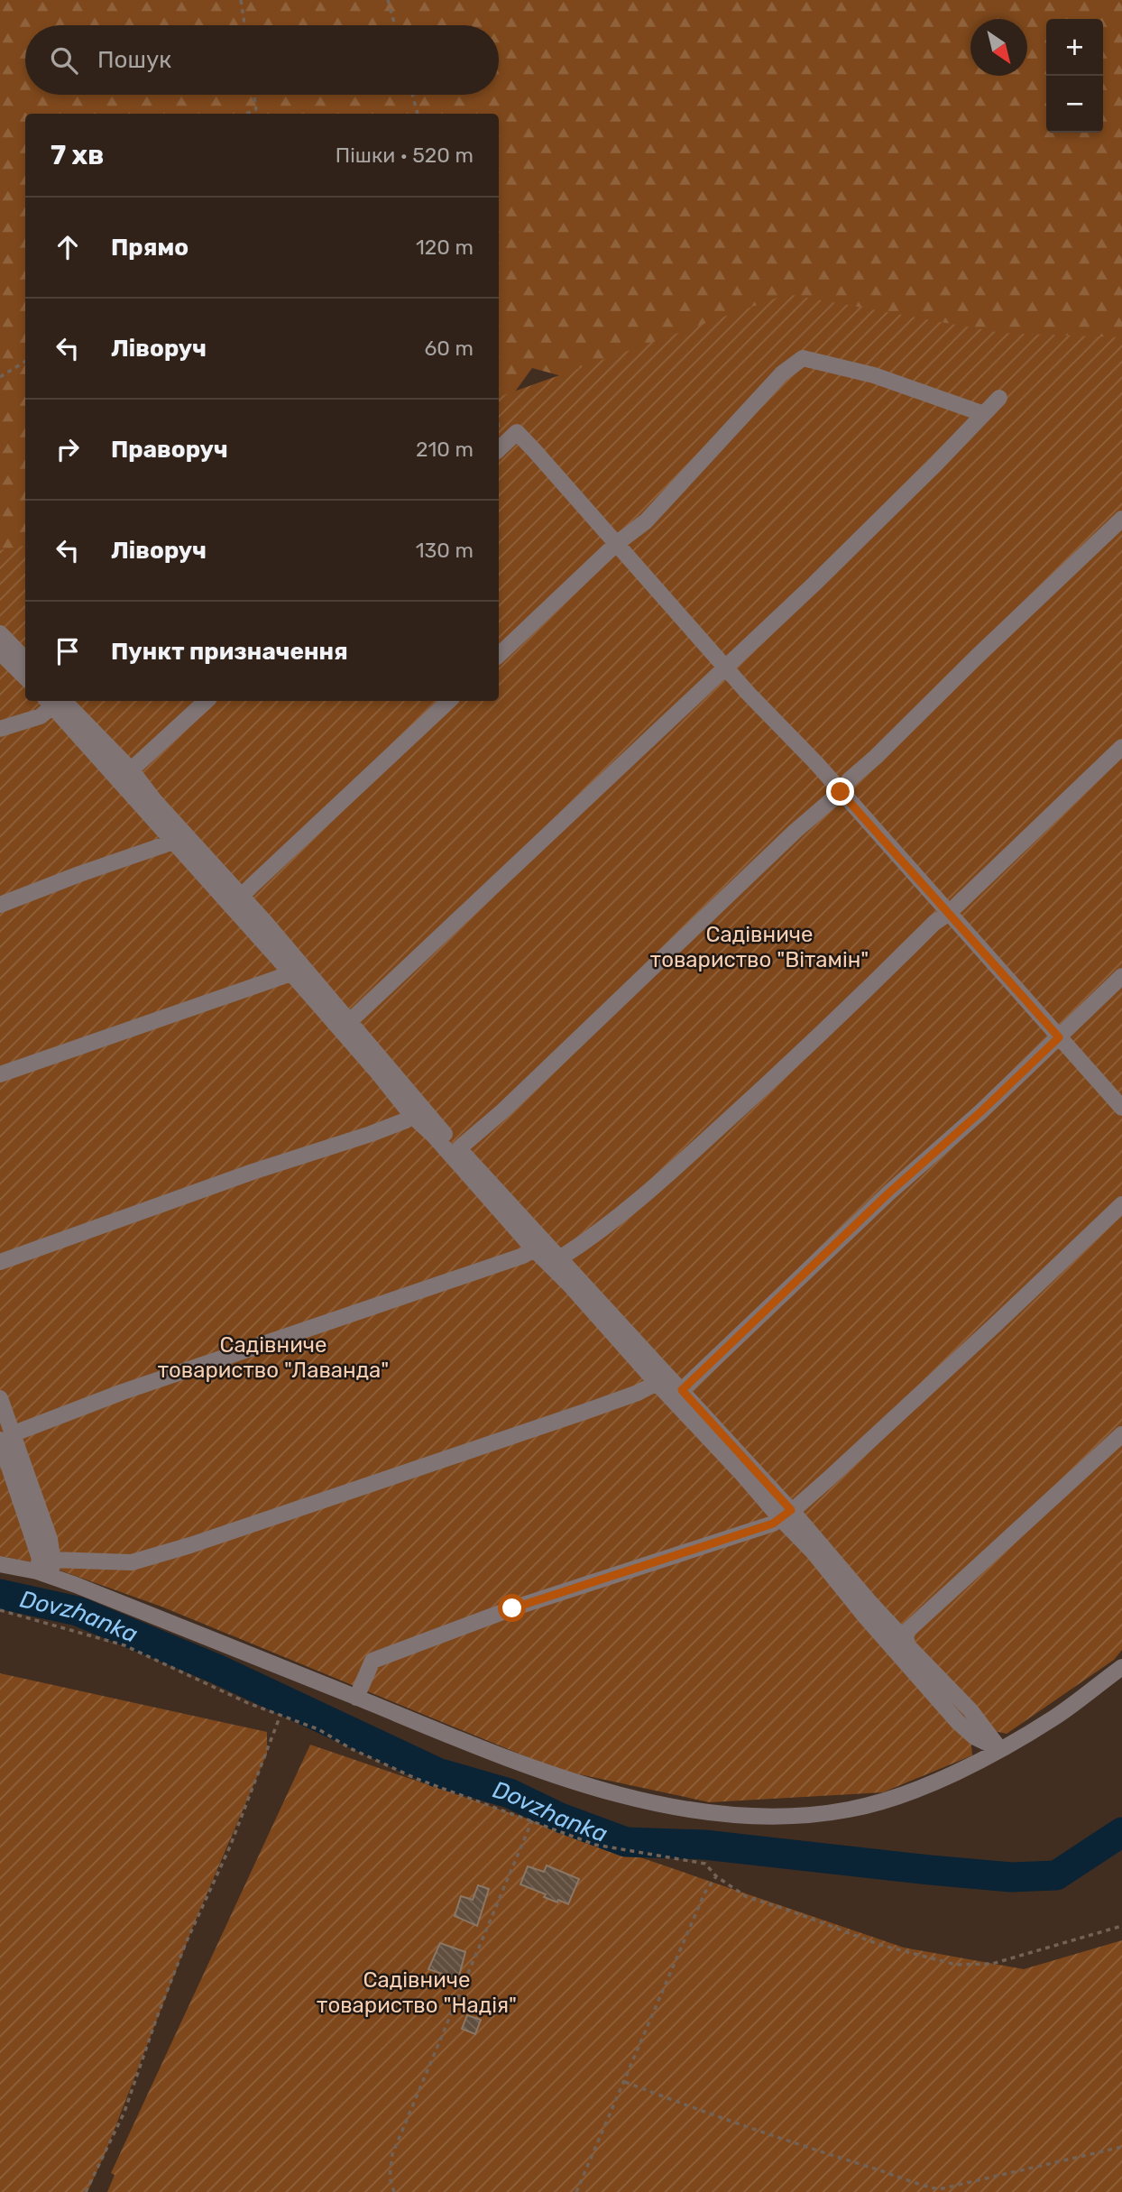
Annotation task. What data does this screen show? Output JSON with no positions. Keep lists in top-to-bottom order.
{
  "water": ["Dovzhanka"],
  "parks": ["Садівниче товариство \"Вітамін\"", "Садівниче товариство \"Лаванда\"", "Садівниче товариство \"Надія\""],
  "north": "bottom right",
  "page": {
    "map_buttons": ["+", "−"],
    "search": "Пошук",
    "heading": ["7 хв", "Пішки · 520 m"],
    "list": [
      ["Прямо", "120 m"],
      ["Ліворуч", "60 m"],
      ["Праворуч", "210 m"],
      ["Ліворуч", "130 m"],
      "Пункт призначення"
    ]
  }
}
